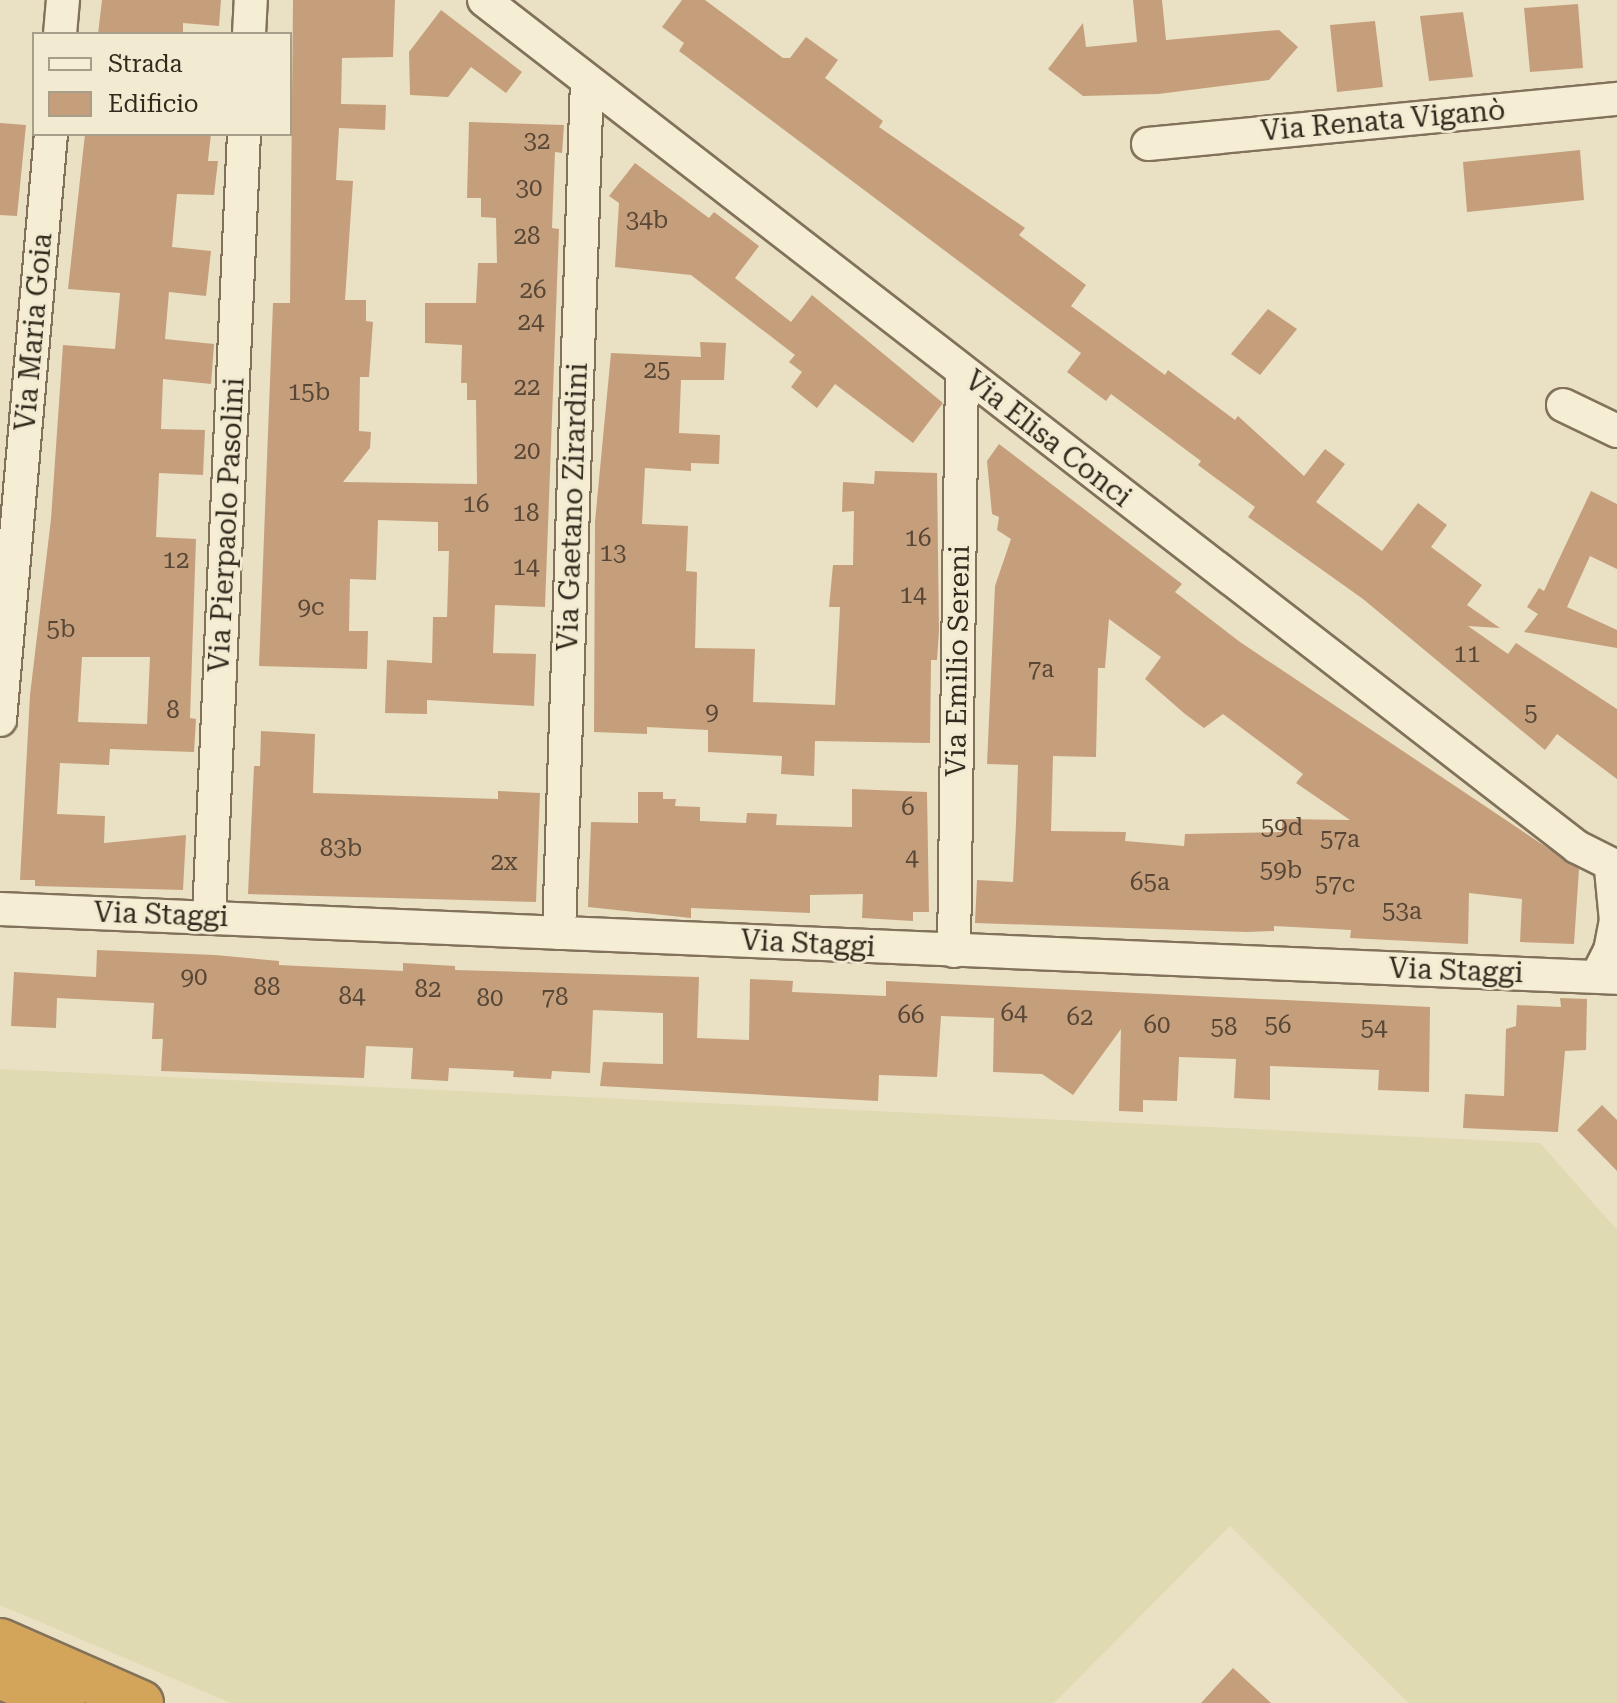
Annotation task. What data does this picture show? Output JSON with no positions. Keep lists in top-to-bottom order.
{
  "streets": {
    "street": [
      "Via Renata Viganò",
      "Via Maria Goia",
      "Via Elisa Conci",
      "Via Gaetano Zirardini",
      "Via Pierpaolo Pasolini",
      "Via Emilio Sereni",
      "Via Staggi"
    ]
  },
  "crossings": [
    ["Via Elisa Conci", "Via Gaetano Zirardini"],
    ["Via Elisa Conci", "Via Emilio Sereni"],
    ["Via Gaetano Zirardini", "Via Staggi"],
    ["Via Pierpaolo Pasolini", "Via Staggi"],
    ["Via Emilio Sereni", "Via Staggi"]
  ],
  "house_numbers": [
    "32",
    "30",
    "34b",
    "28",
    "26",
    "24",
    "25",
    "22",
    "15b",
    "20",
    "16",
    "18",
    "16",
    "13",
    "12",
    "14",
    "14",
    "9c",
    "5b",
    "11",
    "7a",
    "8",
    "9",
    "5",
    "6",
    "59d",
    "57a",
    "83b",
    "4",
    "2x",
    "59b",
    "65a",
    "57c",
    "53a",
    "90",
    "88",
    "82",
    "84",
    "78",
    "80",
    "64",
    "66",
    "62",
    "60",
    "56",
    "58",
    "54"
  ],
  "legend": ["Strada", "Edificio"]
}
